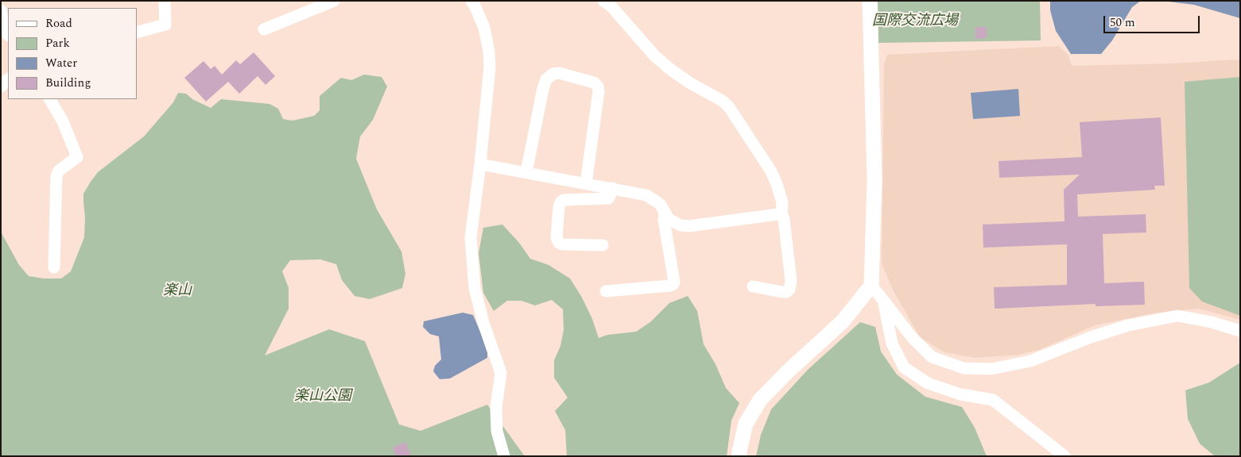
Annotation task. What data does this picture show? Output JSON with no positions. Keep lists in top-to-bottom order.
{
  "parks": ["国際交流広場", "楽山", "楽山公園"],
  "legend": [
    "Road",
    "Park",
    "Water",
    "Building"
  ],
  "scale_bar": "50 m"
}
